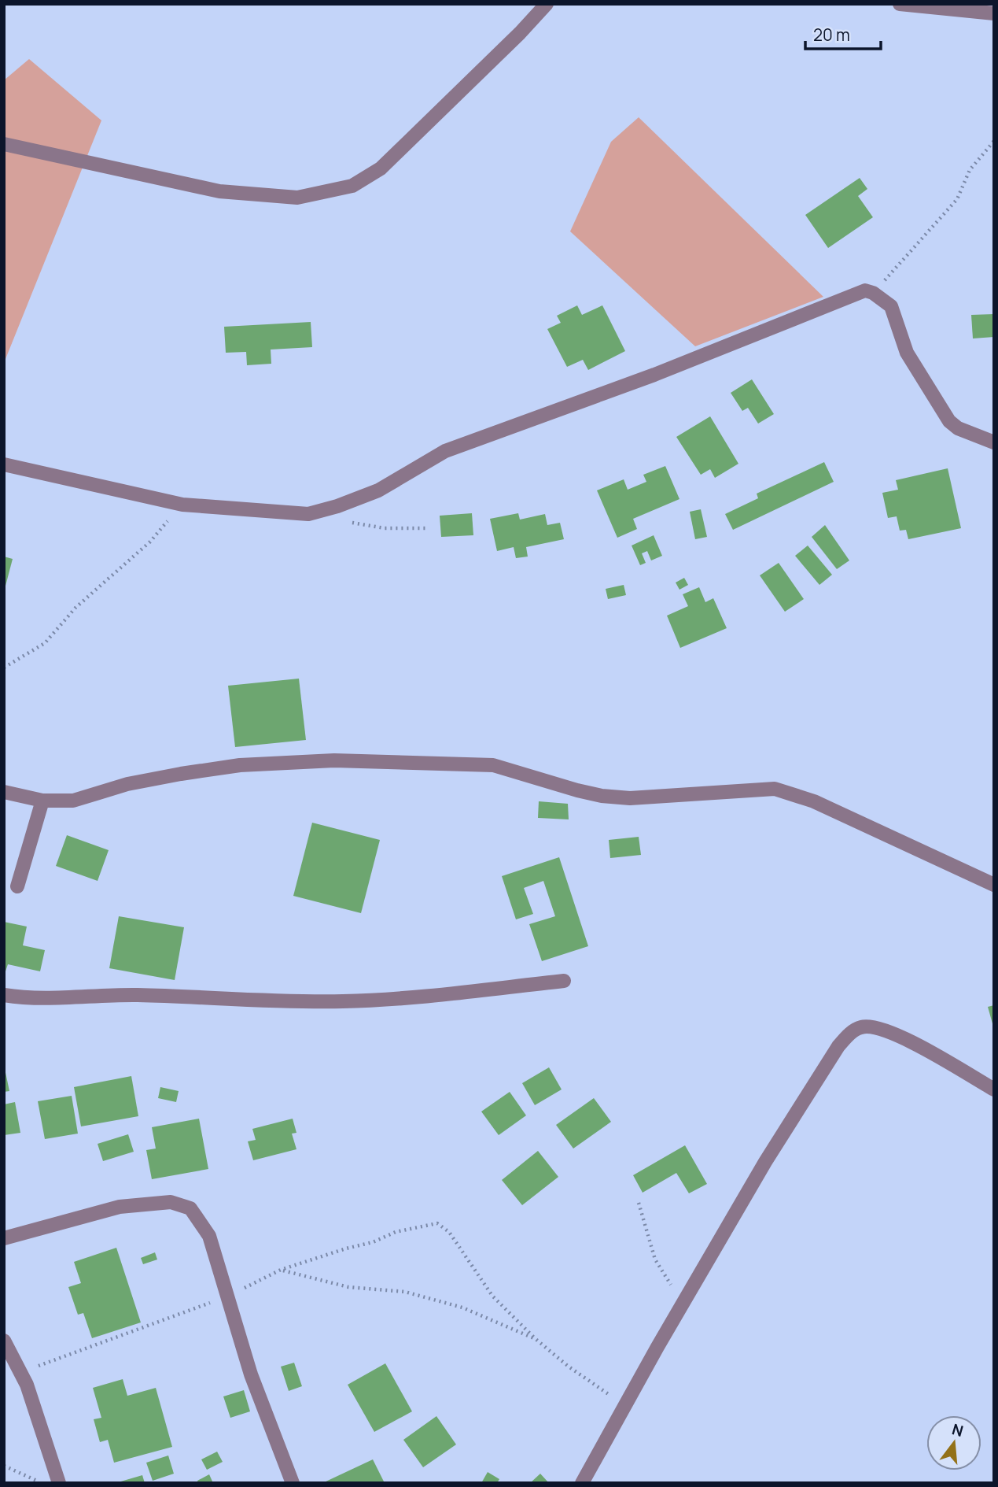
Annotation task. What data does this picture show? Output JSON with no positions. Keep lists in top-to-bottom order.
{
  "scale_bar": "20 m",
  "north": "top"
}
